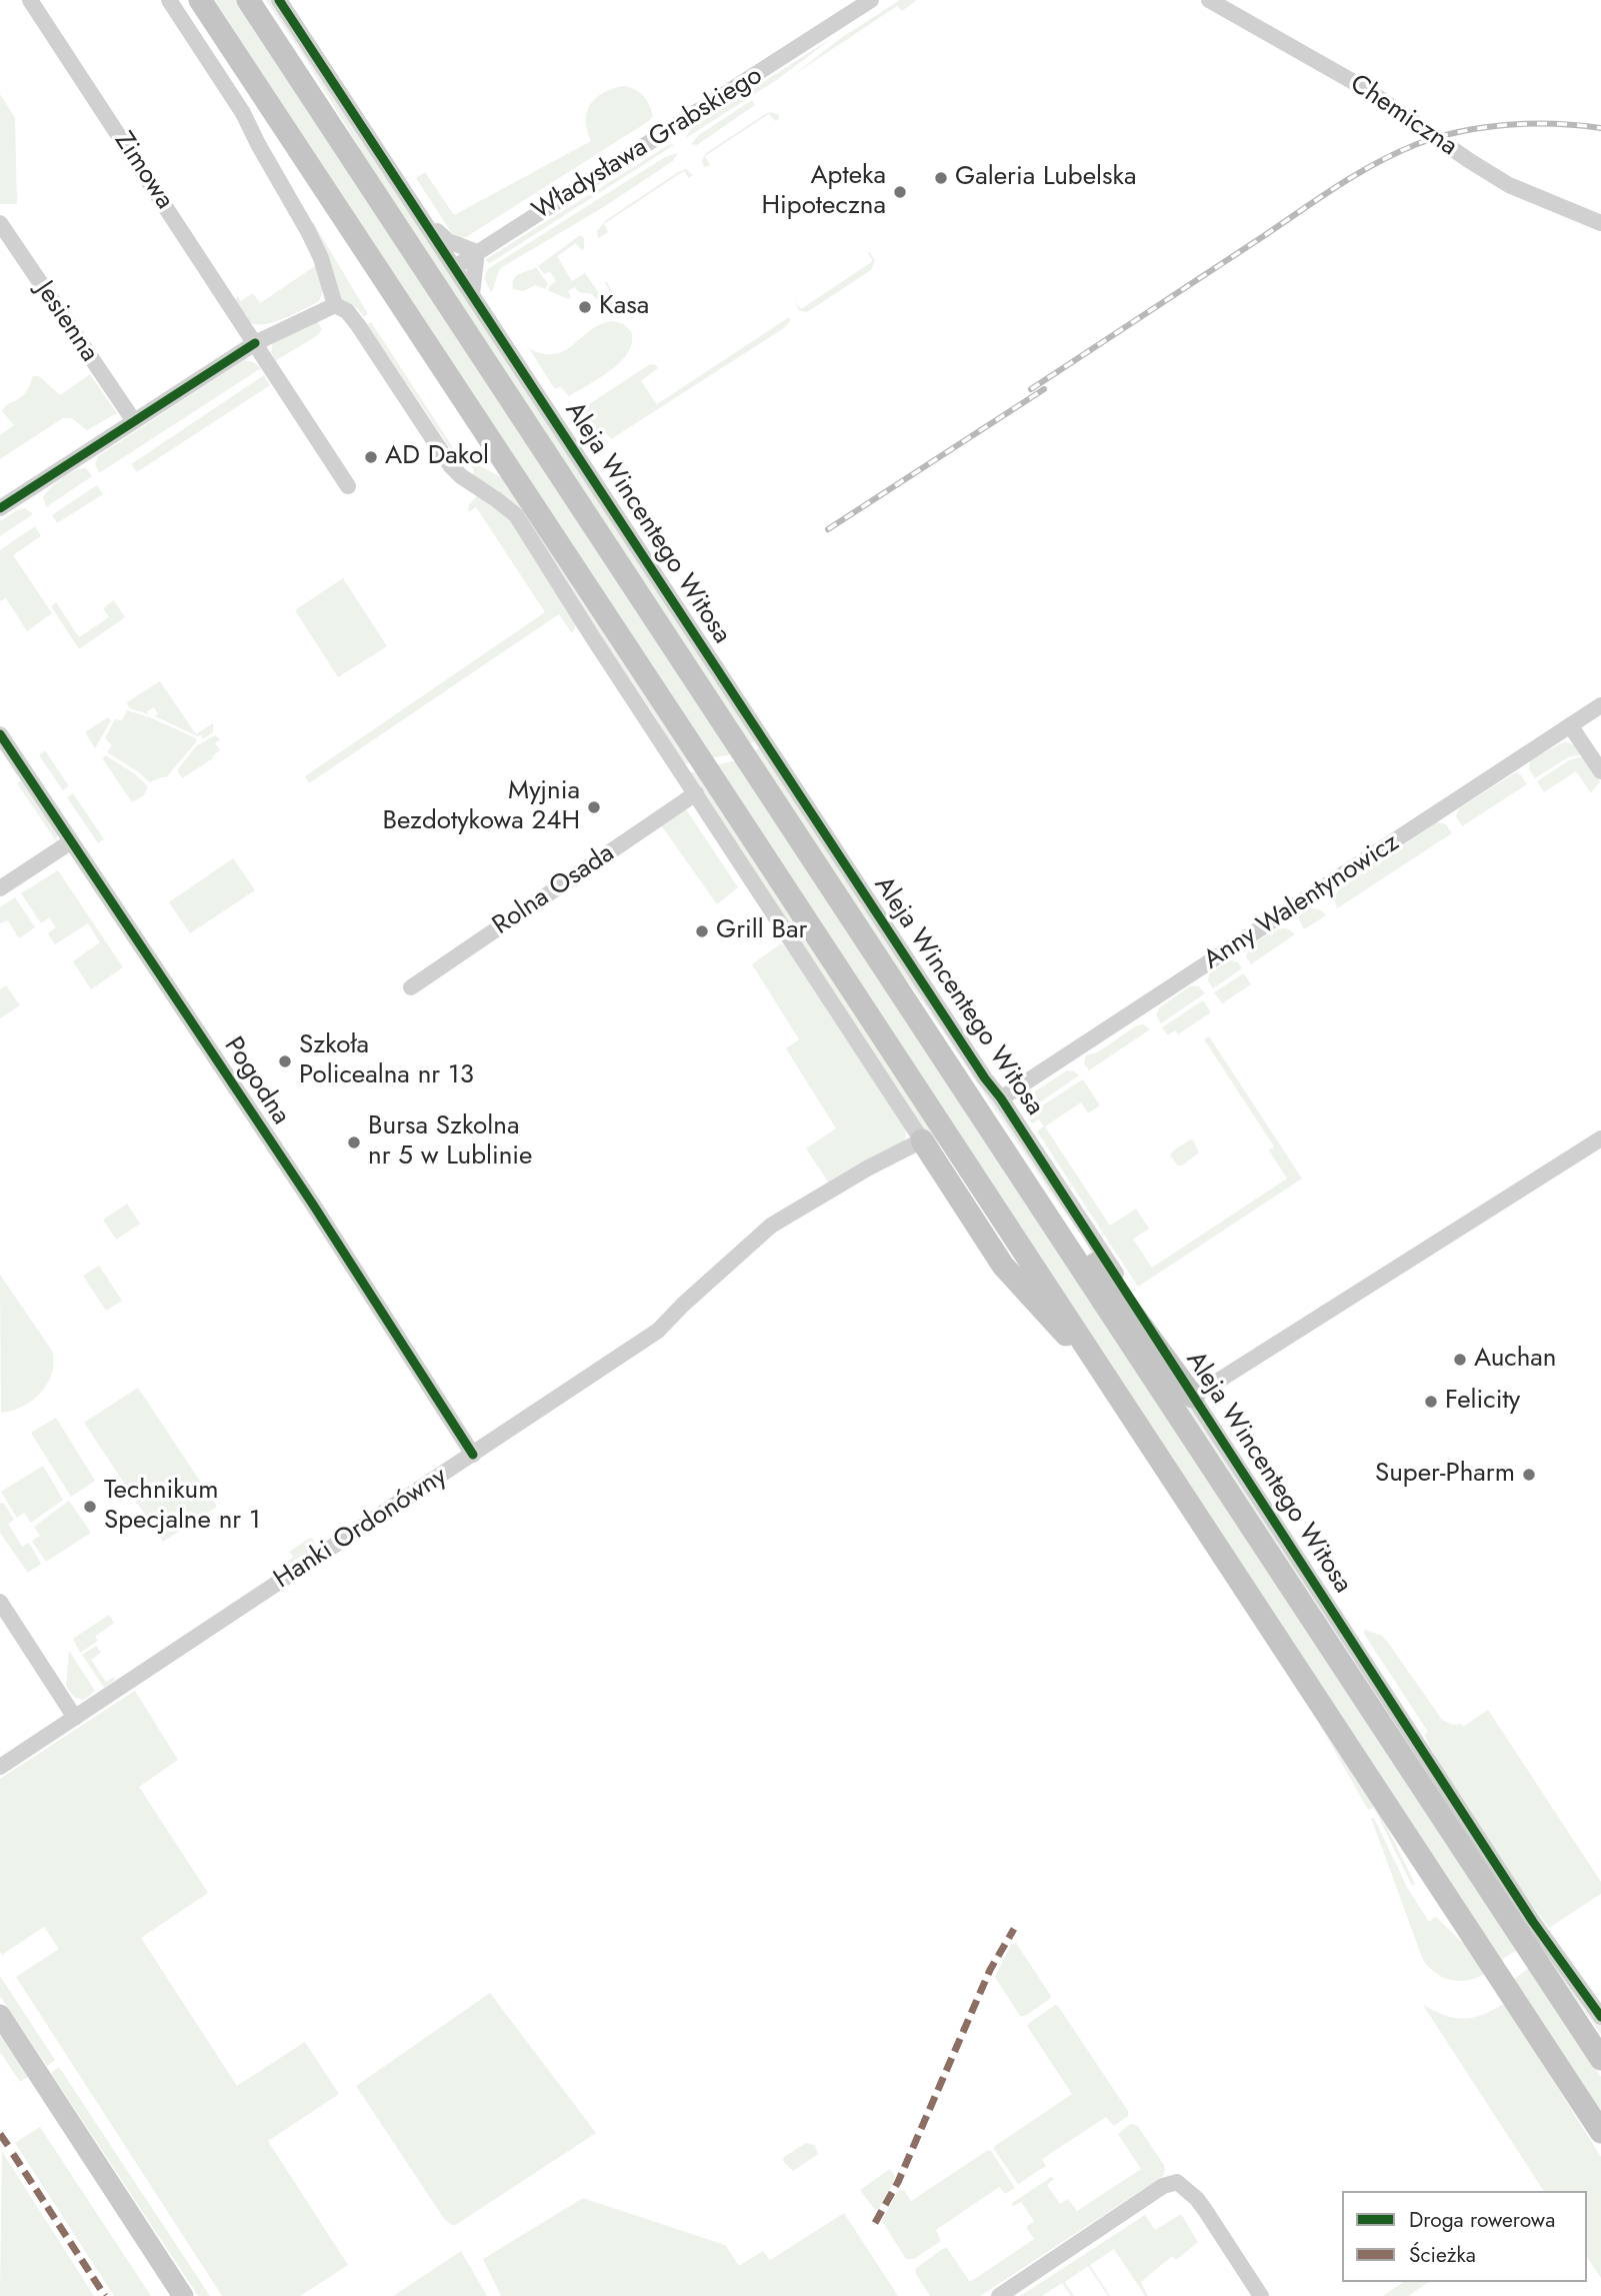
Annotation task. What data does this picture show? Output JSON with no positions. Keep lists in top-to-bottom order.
{
  "streets": {
    "main road": ["Aleja Wincentego Witosa"],
    "street": [
      "Chemiczna",
      "Władysława Grabskiego",
      "Zimowa",
      "Jesienna",
      "Rolna Osada",
      "Anny Walentynowicz",
      "Pogodna",
      "Hanki Ordonówny"
    ]
  },
  "crossings": [
    ["Władysława Grabskiego", "Aleja Wincentego Witosa"],
    ["Aleja Wincentego Witosa", "Anny Walentynowicz"],
    ["Pogodna", "Hanki Ordonówny"]
  ],
  "places": [
    "Galeria Lubelska",
    "Apteka Hipoteczna",
    "Kasa",
    "AD Dakol",
    "Myjnia Bezdotykowa 24H",
    "Grill Bar",
    "Szkoła Policealna nr 13",
    "Bursa Szkolna nr 5 w Lublinie",
    "Auchan",
    "Felicity",
    "Super-Pharm",
    "Technikum Specjalne nr 1"
  ],
  "legend": ["Droga rowerowa", "Ścieżka"]
}
